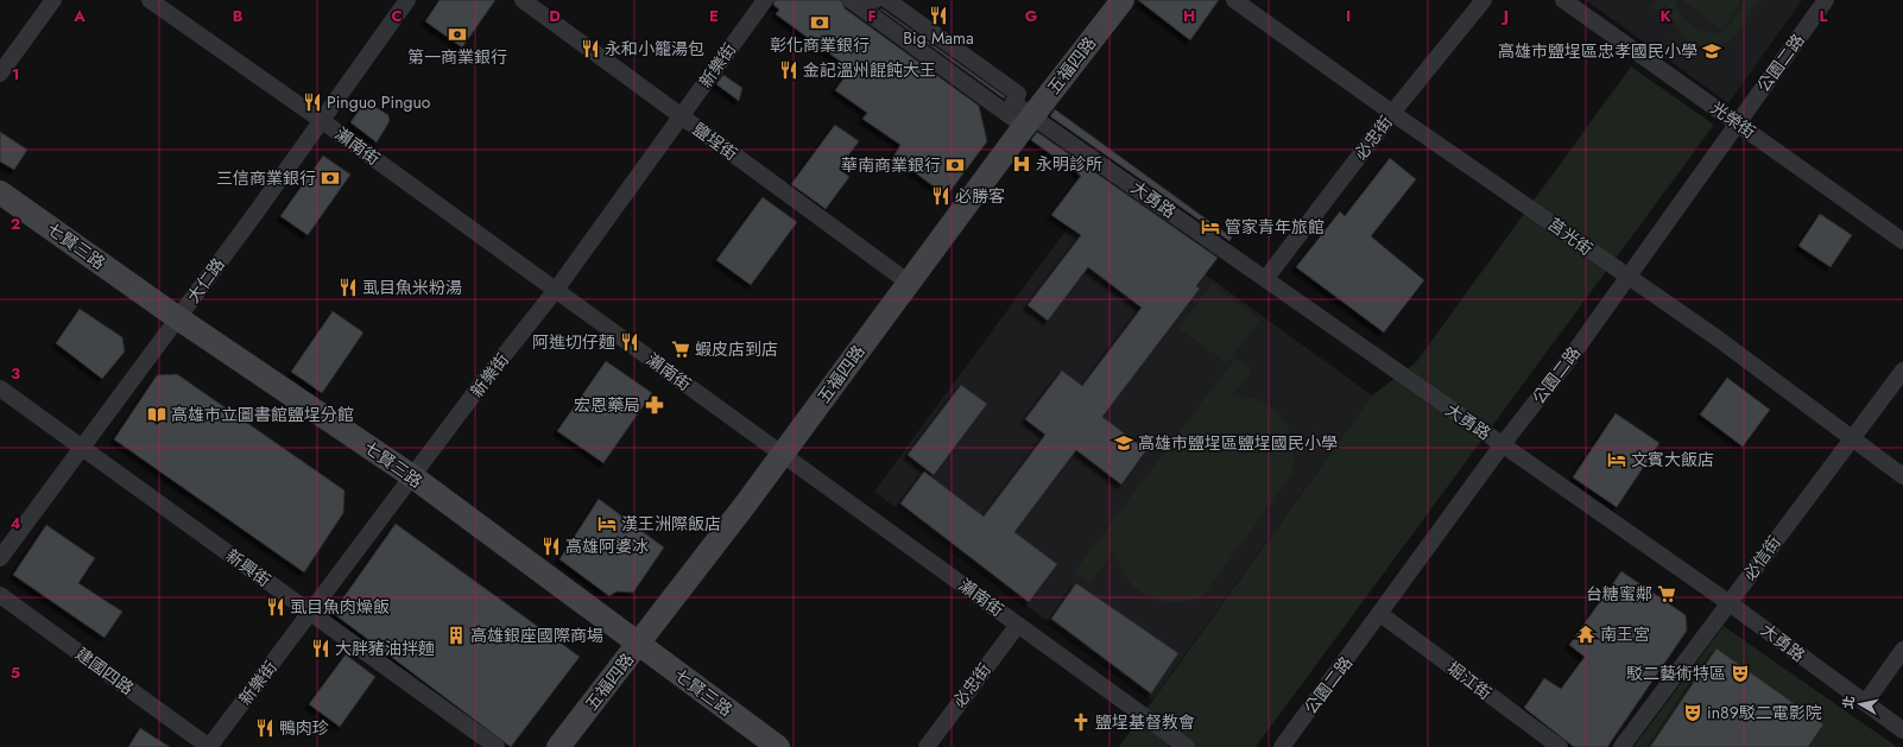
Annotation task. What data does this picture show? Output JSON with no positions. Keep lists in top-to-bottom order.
{
  "streets": {
    "street": [
      "公園二路",
      "新樂街",
      "五福四路",
      "光榮街",
      "必忠街",
      "鹽埕街",
      "瀨南街",
      "大勇路",
      "莒光街",
      "七賢三路",
      "大仁路",
      "必信街",
      "新興街",
      "建國四路",
      "堀江街"
    ]
  },
  "crossings": [
    ["公園二路", "光榮街"],
    ["公園二路", "大勇路"],
    ["公園二路", "莒光街"],
    ["公園二路", "堀江街"],
    ["新樂街", "鹽埕街"],
    ["新樂街", "瀨南街"],
    ["新樂街", "七賢三路"],
    ["新樂街", "新興街"],
    ["新樂街", "建國四路"],
    ["五福四路", "鹽埕街"],
    ["五福四路", "瀨南街"],
    ["五福四路", "大勇路"],
    ["五福四路", "七賢三路"],
    ["必忠街", "瀨南街"],
    ["必忠街", "大勇路"],
    ["必忠街", "莒光街"],
    ["瀨南街", "大仁路"],
    ["大勇路", "必信街"],
    ["莒光街", "必信街"],
    ["七賢三路", "大仁路"],
    ["大仁路", "新興街"]
  ],
  "places": {
    "restaurant": [
      "Big Mama",
      "永和小籠湯包",
      "金記溫州餛飩大王",
      "Pinguo Pinguo",
      "必勝客",
      "虱目魚米粉湯",
      "阿進切仔麵",
      "高雄阿婆冰",
      "虱目魚肉燥飯",
      "大胖豬油拌麵",
      "鴨肉珍"
    ],
    "bank": [
      "彰化商業銀行",
      "第一商業銀行",
      "華南商業銀行",
      "三信商業銀行"
    ],
    "school or university": ["高雄市鹽埕區忠孝國民小學", "高雄市鹽埕區鹽埕國民小學"],
    "hospital": ["永明診所"],
    "hotel": ["管家青年旅館", "文賓大飯店", "漢王洲際飯店"],
    "supermarket": ["蝦皮店到店", "台糖蜜鄰"],
    "pharmacy": ["宏恩藥局"],
    "library": ["高雄市立圖書館鹽埕分館"],
    "temple": ["南王宮"],
    "building": ["高雄銀座國際商場"],
    "theatre": ["駁二藝術特區", "in89駁二電影院"],
    "church": ["鹽埕基督教會"]
  },
  "north": "left",
  "grid": {
    "columns": [
      "A",
      "B",
      "C",
      "D",
      "E",
      "F",
      "G",
      "H",
      "I",
      "J",
      "K",
      "L"
    ],
    "rows": [
      "1",
      "2",
      "3",
      "4",
      "5"
    ]
  }
}
